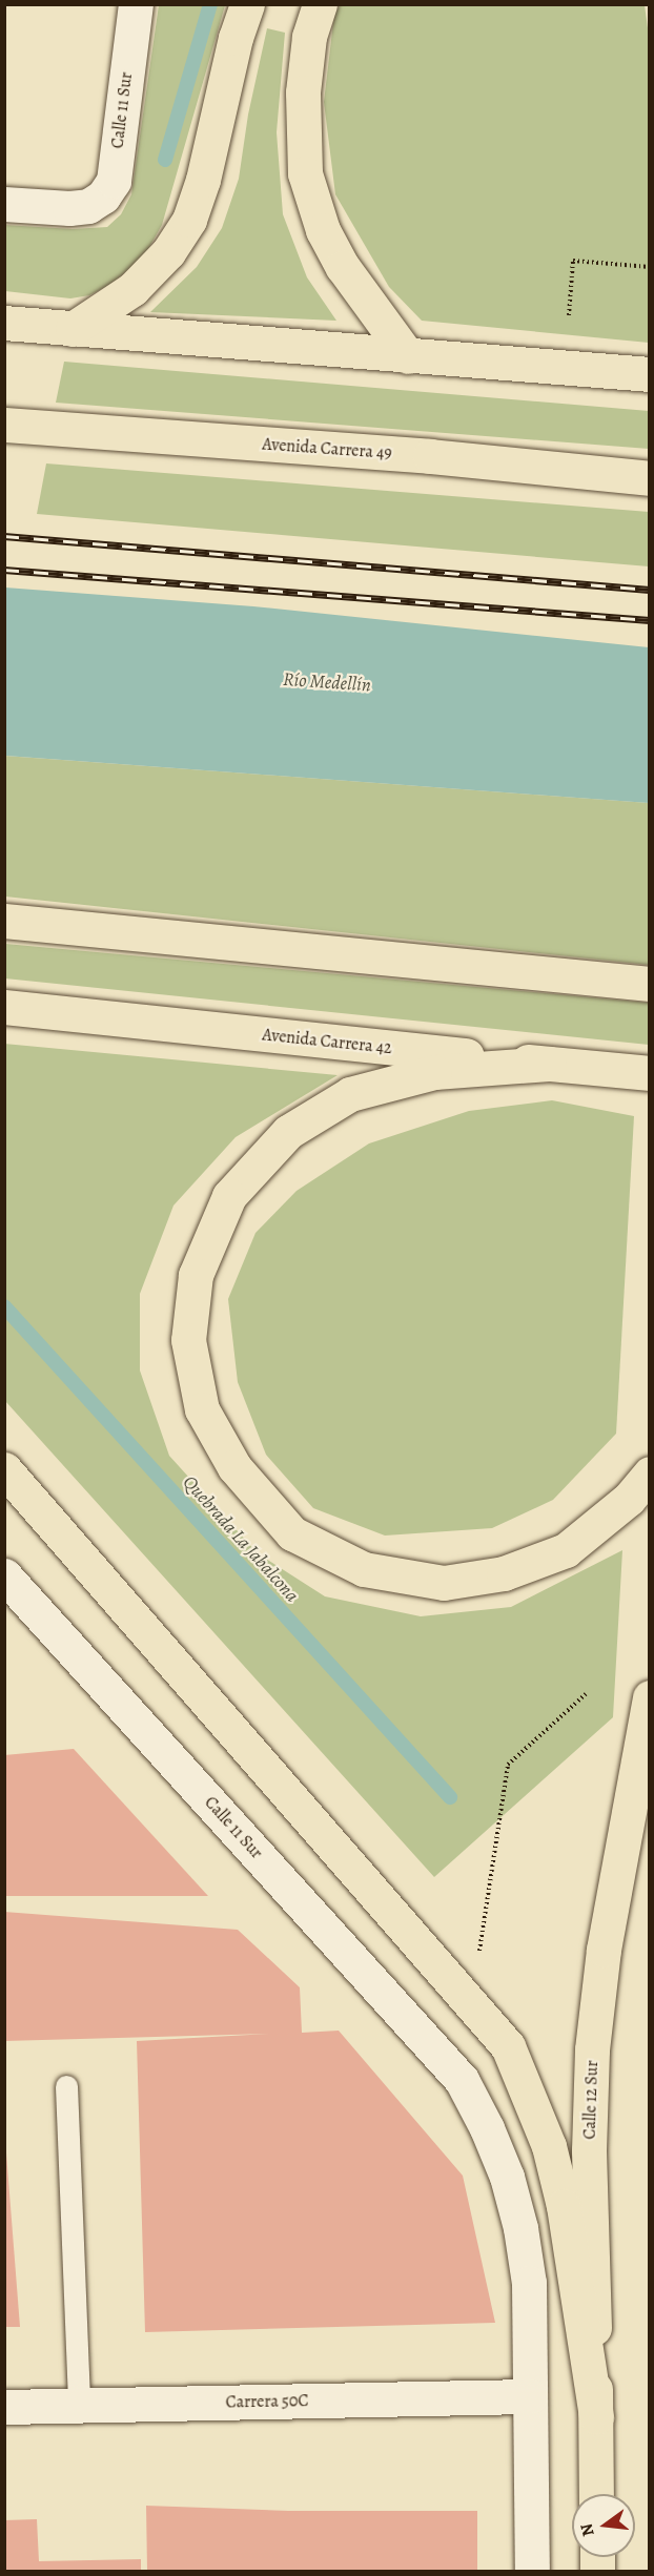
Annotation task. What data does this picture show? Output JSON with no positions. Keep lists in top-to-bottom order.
{
  "streets": {
    "main road": ["Avenida Carrera 49", "Avenida Carrera 42", "Calle 12 Sur"],
    "street": ["Calle 11 Sur", "Carrera 50C"]
  },
  "crossings": [
    ["Calle 11 Sur", "Carrera 50C"]
  ],
  "water": ["Río Medellín", "Quebrada La Jabalcona"],
  "north": "left"
}
